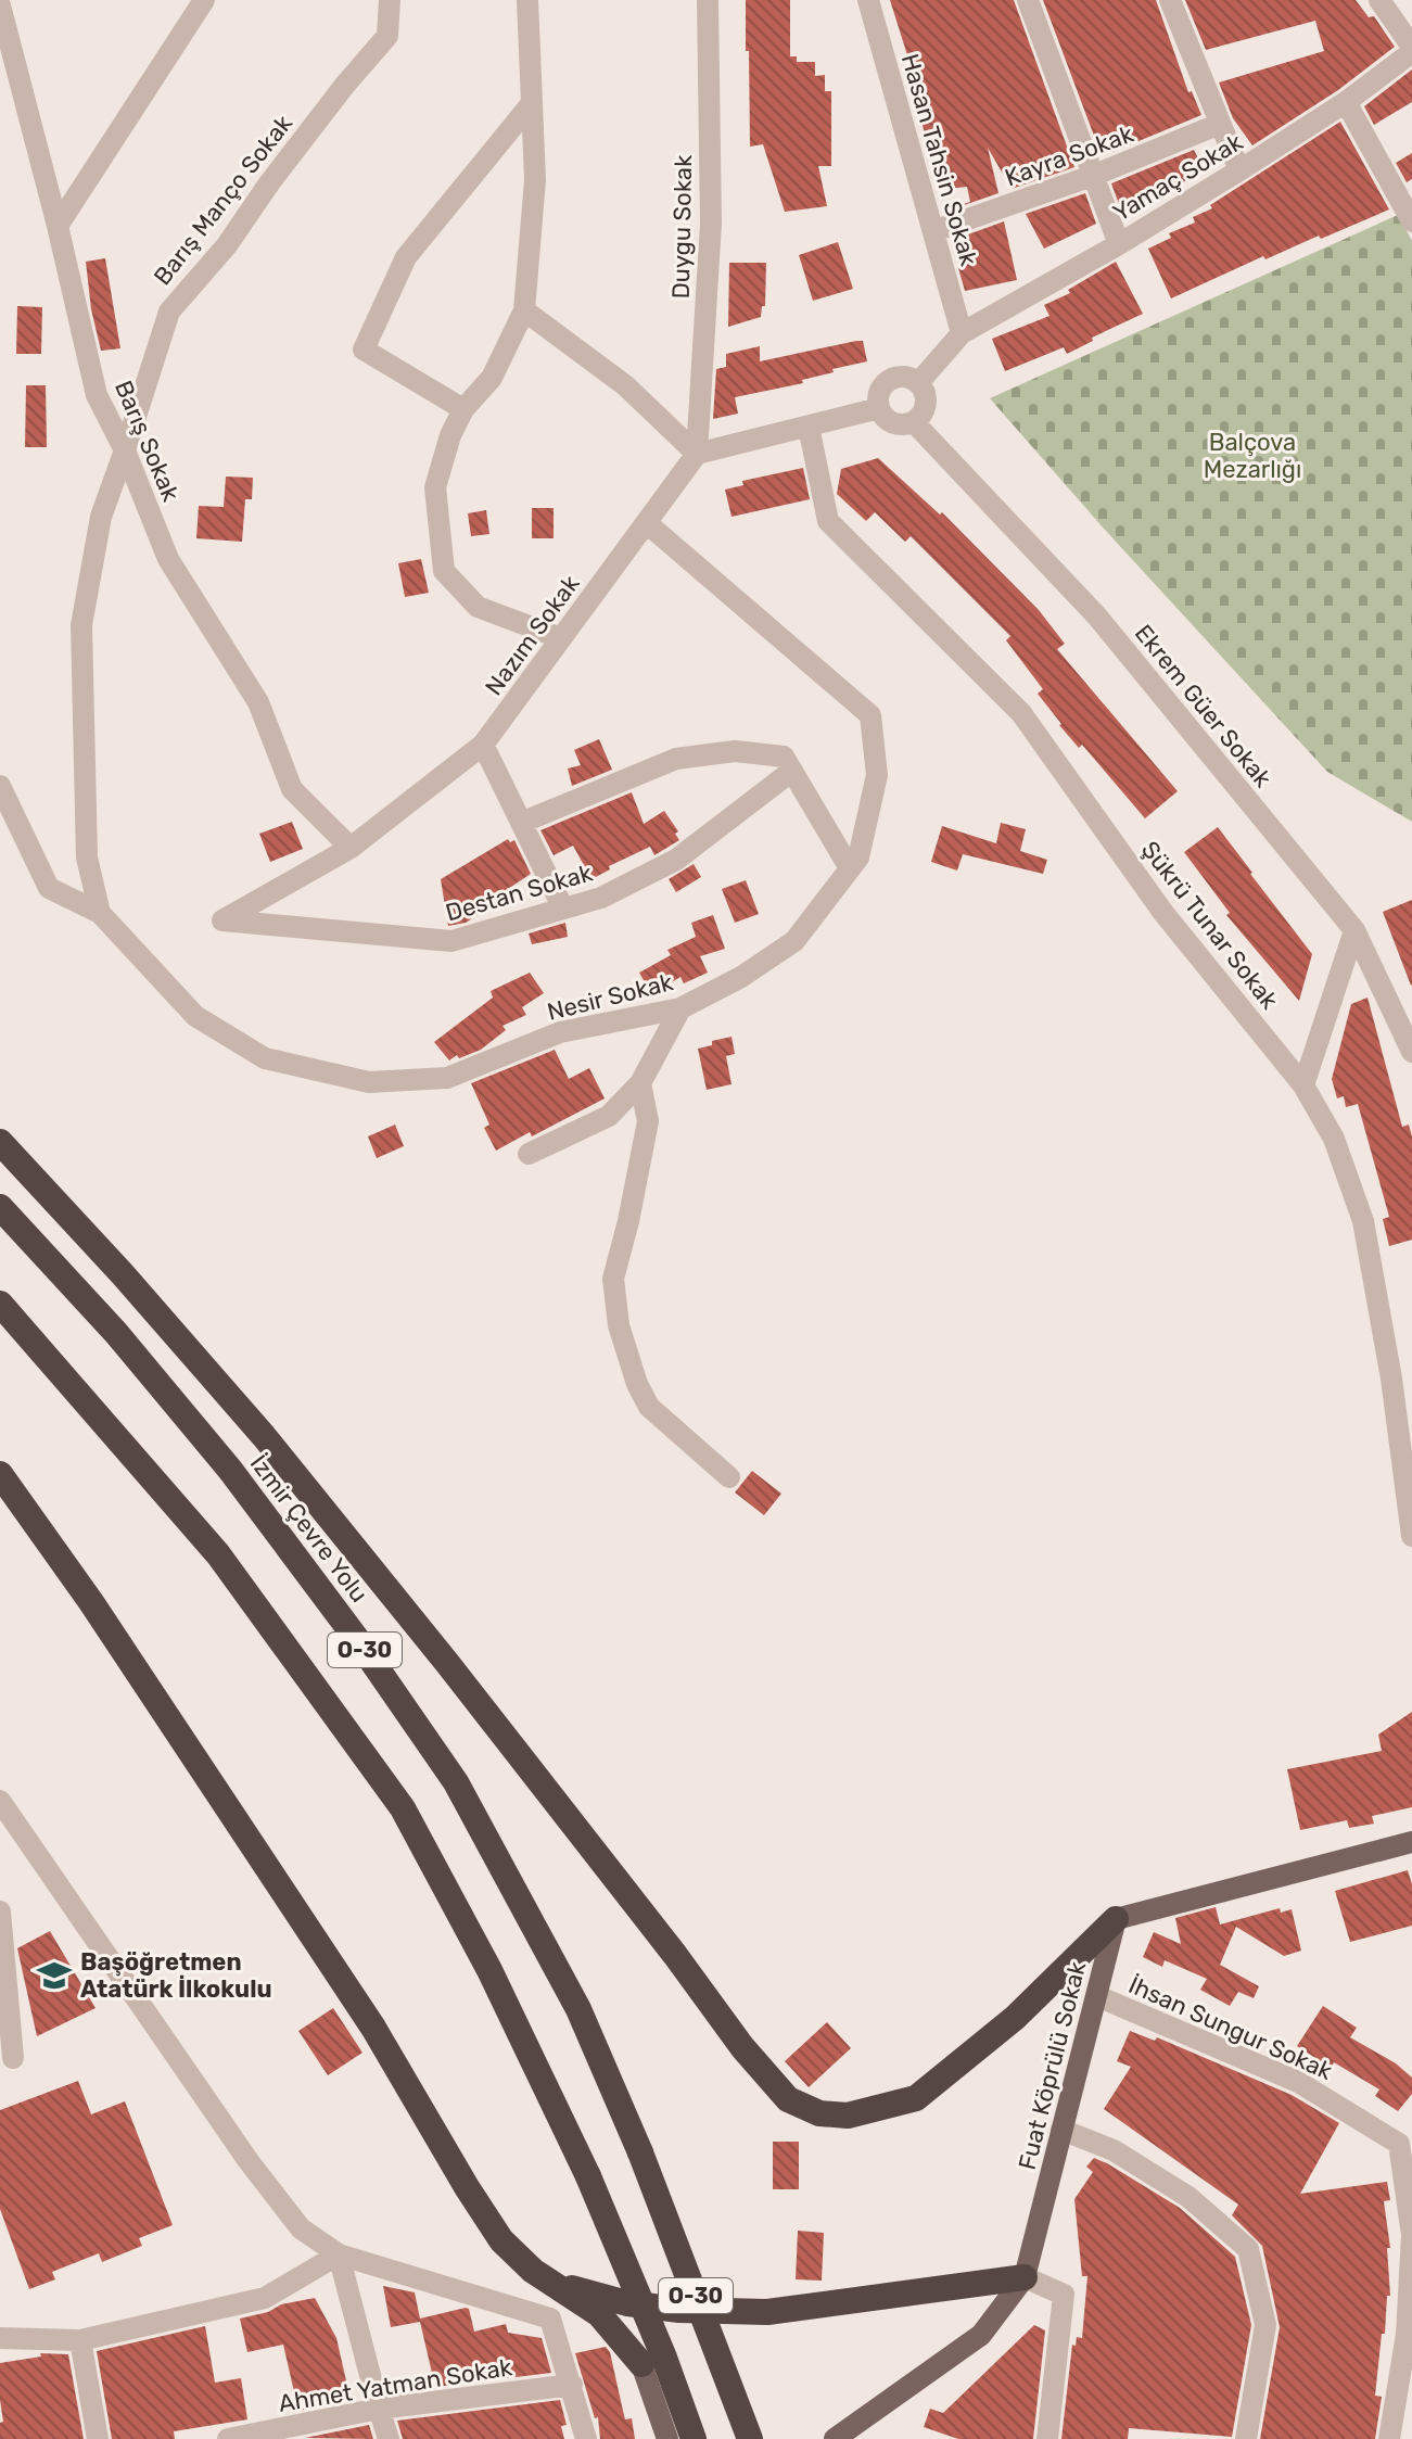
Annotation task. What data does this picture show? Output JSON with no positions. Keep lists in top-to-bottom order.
{
  "streets": {
    "highway": ["İzmir Çevre Yolu", "O-30"],
    "main road": ["Fuat Köprülü Sokak"],
    "street": [
      "Kayra Sokak",
      "Hasan Tahsin Sokak",
      "Yamaç Sokak",
      "Barış Manço Sokak",
      "Duygu Sokak",
      "Barış Sokak",
      "Nazım Sokak",
      "Ekrem Güer Sokak",
      "Destan Sokak",
      "Şükrü Tunar Sokak",
      "Nesir Sokak",
      "İhsan Sungur Sokak",
      "Ahmet Yatman Sokak"
    ]
  },
  "crossings": [
    ["Kayra Sokak", "Hasan Tahsin Sokak"],
    ["Hasan Tahsin Sokak", "Yamaç Sokak"],
    ["Yamaç Sokak", "Ekrem Güer Sokak"],
    ["Barış Manço Sokak", "Barış Sokak"],
    ["Barış Manço Sokak", "Nesir Sokak"],
    ["Duygu Sokak", "Nazım Sokak"],
    ["Barış Sokak", "Nazım Sokak"],
    ["Nazım Sokak", "Destan Sokak"],
    ["Nazım Sokak", "Nesir Sokak"],
    ["İhsan Sungur Sokak", "Fuat Köprülü Sokak"]
  ],
  "parks": ["Balçova Mezarlığı"],
  "places": {
    "school or university": ["Başöğretmen Atatürk İlkokulu"]
  }
}
